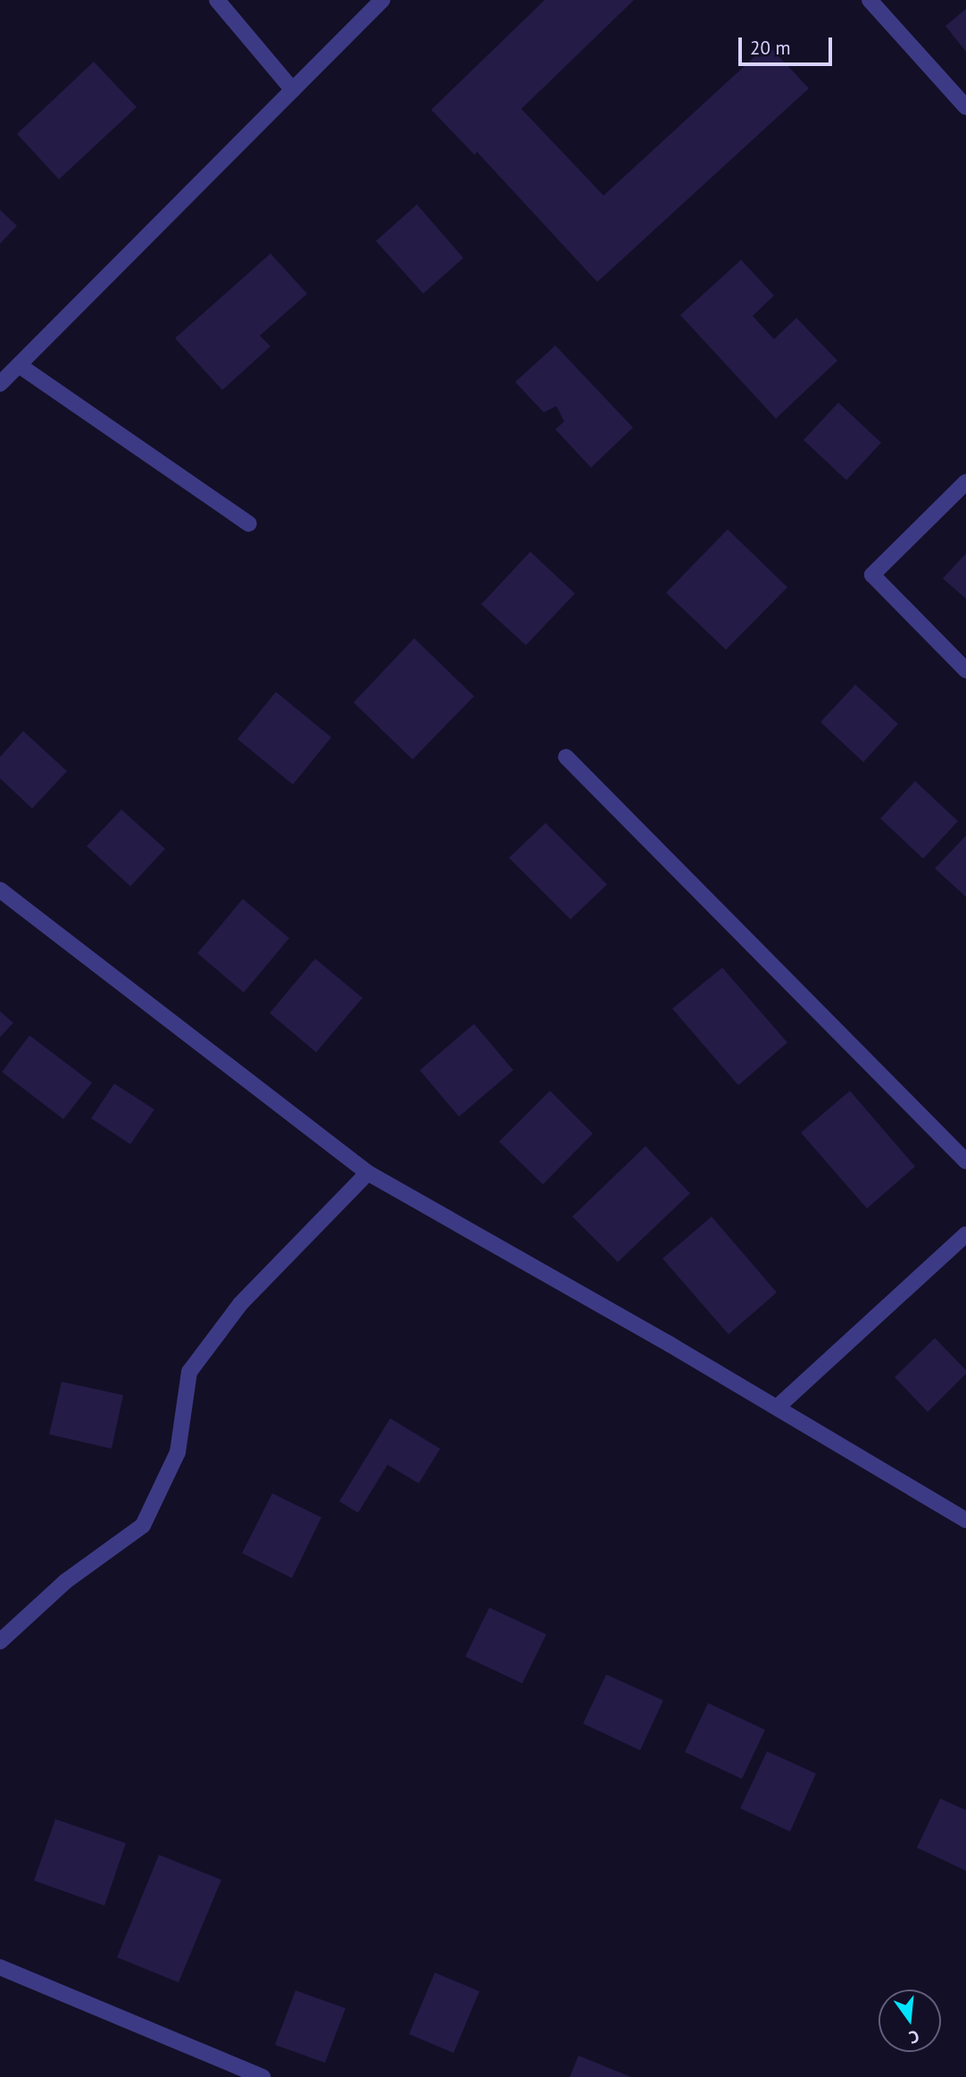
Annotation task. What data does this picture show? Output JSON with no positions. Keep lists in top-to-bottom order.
{
  "scale_bar": "20 m",
  "north": "bottom"
}
